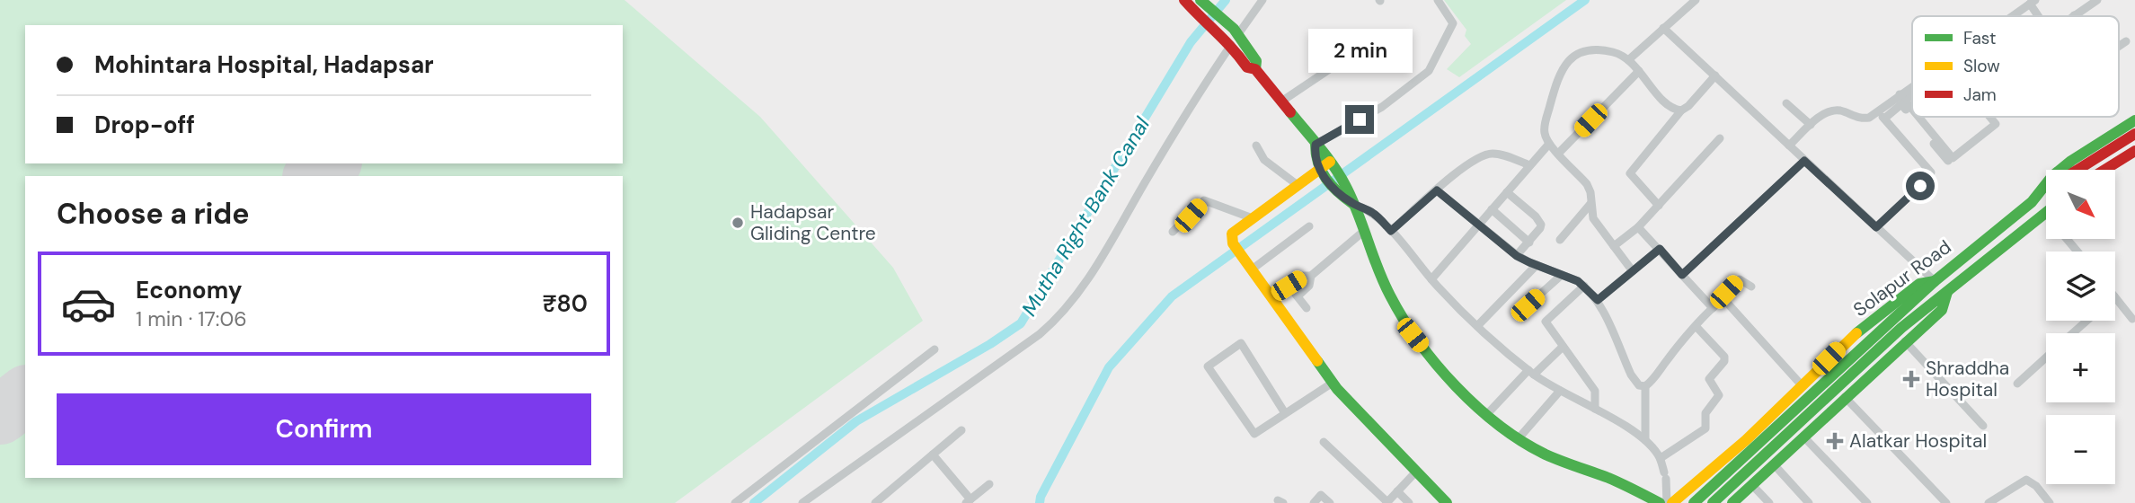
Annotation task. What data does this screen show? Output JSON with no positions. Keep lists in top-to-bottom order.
{
  "streets": {
    "main road": ["Solapur Road"]
  },
  "water": ["Mutha Right Bank Canal"],
  "places": {
    "other": ["Hadapsar Gliding Centre"],
    "health": ["Shraddha Hospital", "Alatkar Hospital"]
  },
  "legend": ["Fast", "Slow", "Jam"],
  "north": "bottom right",
  "page": {
    "banner": ["Mohintara Hospital, Hadapsar", "Drop-off"],
    "bubble": "2 min",
    "map_buttons": ["+", "−"],
    "heading": "Choose a ride",
    "list": [
      {
        "name": "Economy",
        "note": "1 min · 17:06",
        "value": "₹80"
      }
    ],
    "buttons": "Confirm"
  }
}
